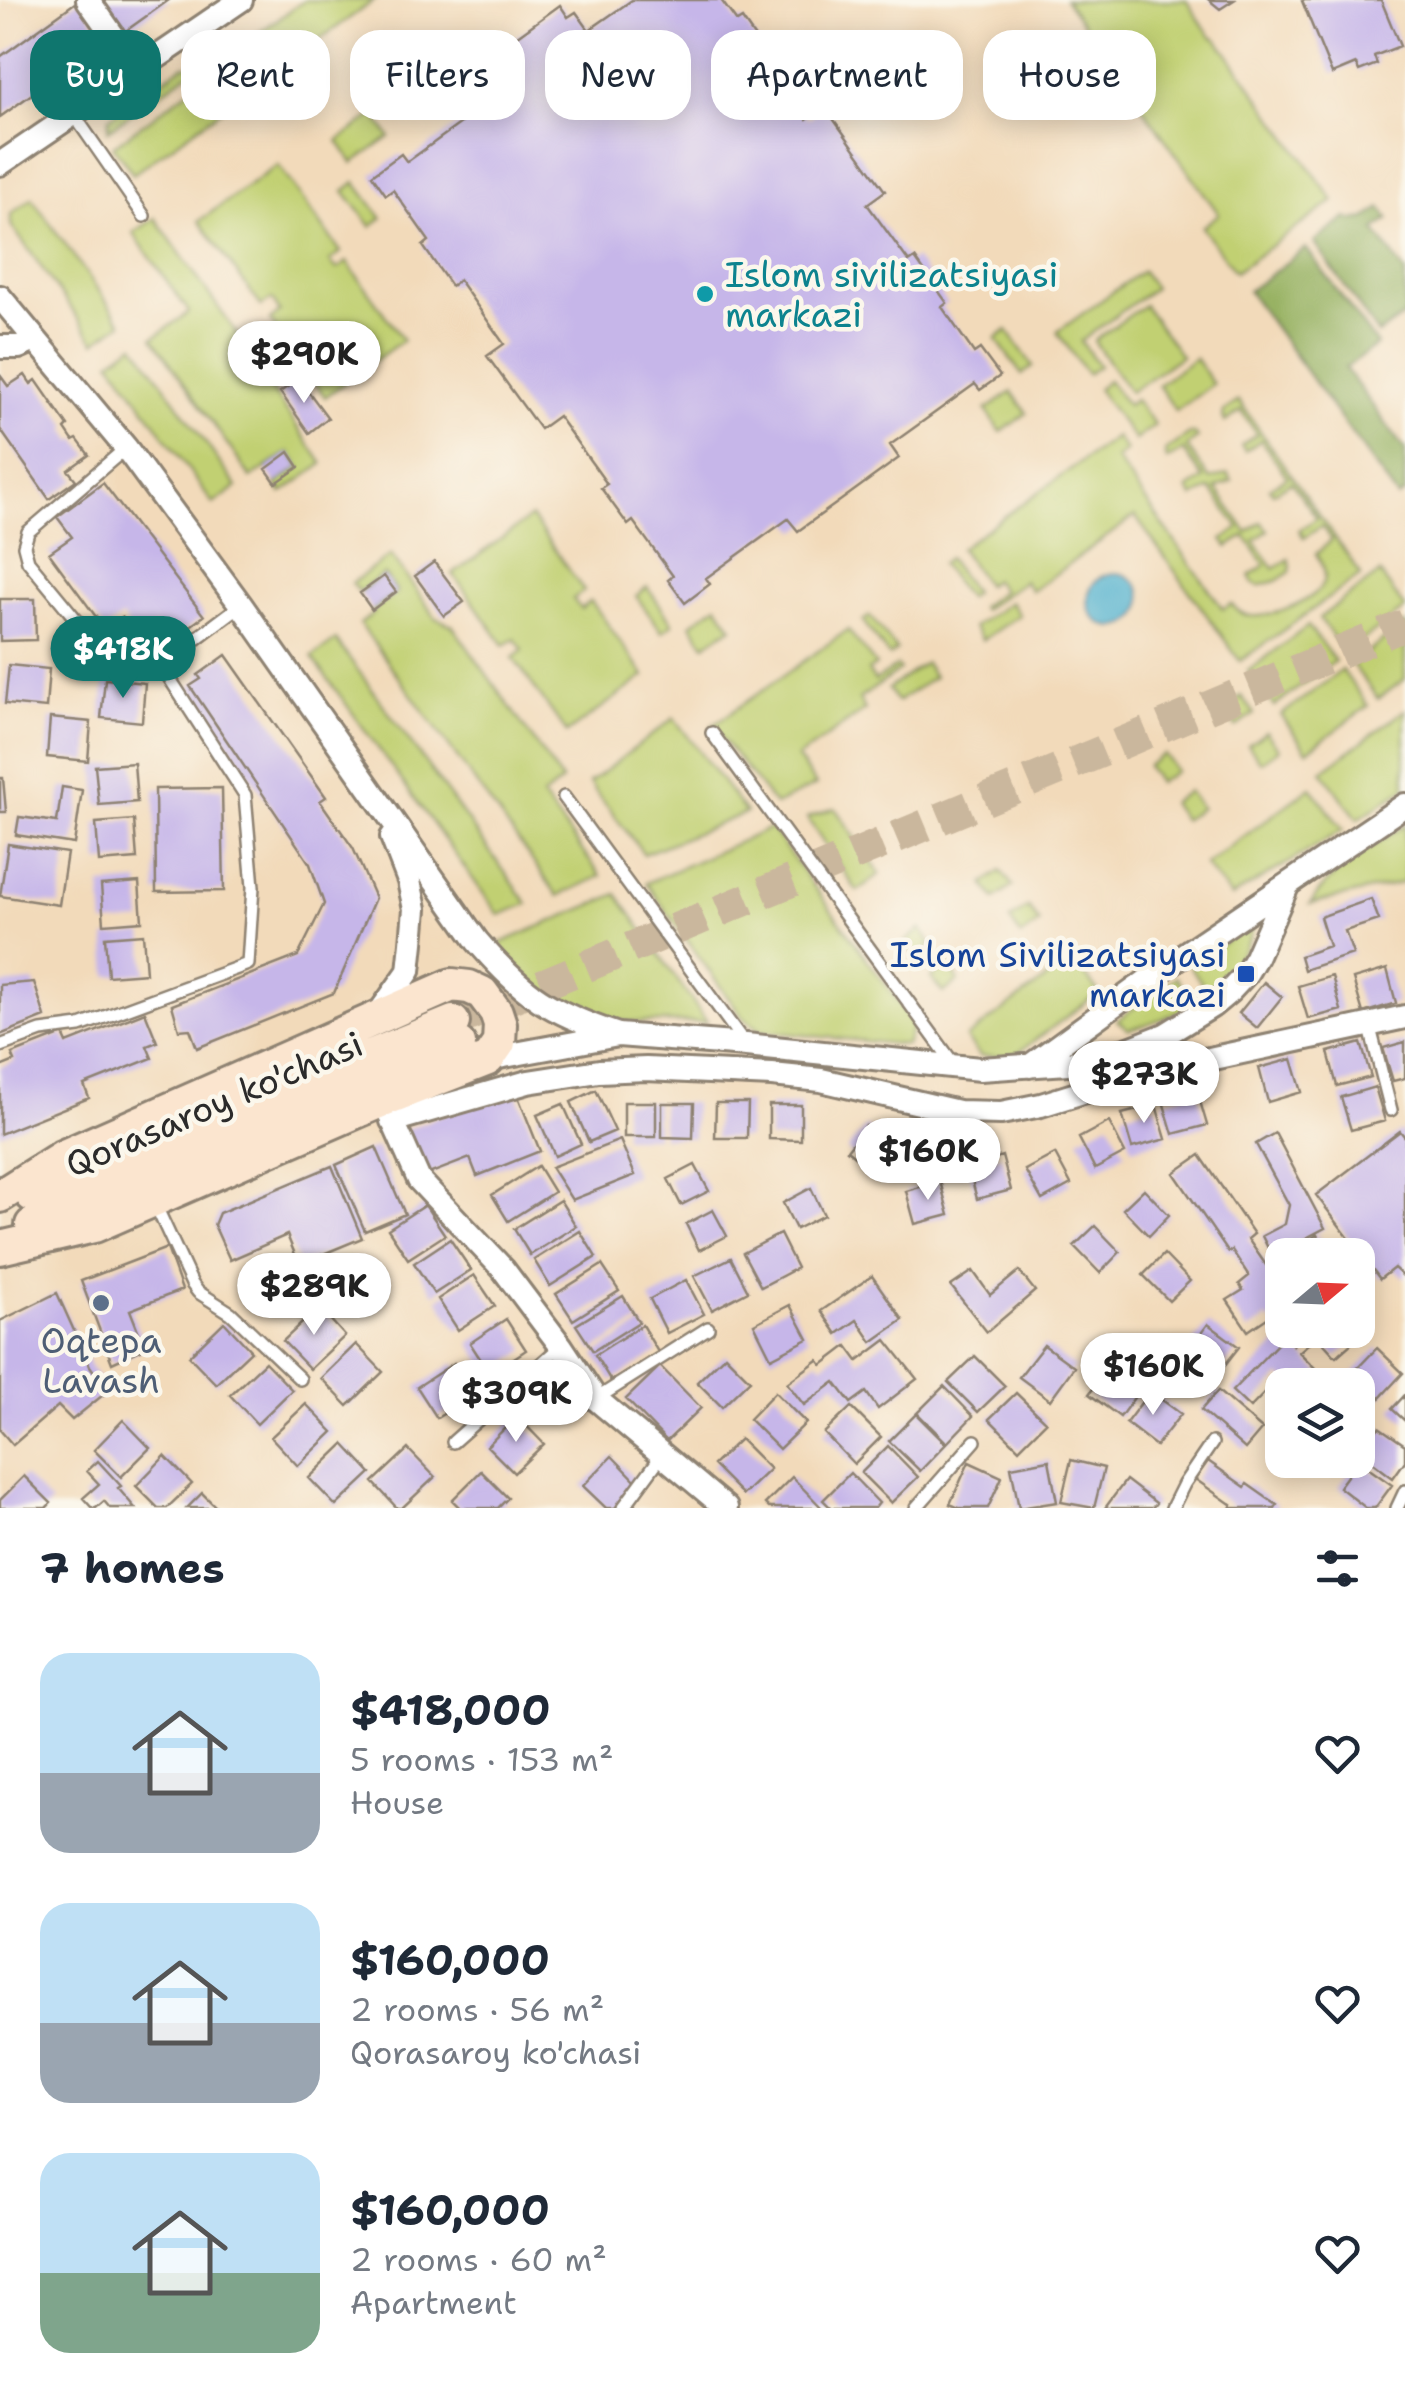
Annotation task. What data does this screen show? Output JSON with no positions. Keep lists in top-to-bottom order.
{
  "streets": {
    "main road": ["Qorasaroy ko'chasi"]
  },
  "places": {
    "other": ["Islom sivilizatsiyasi markazi", "Oqtepa Lavash"],
    "transit": ["Islom Sivilizatsiyasi markazi"]
  },
  "north": "right",
  "page": {
    "chip": [
      "Buy",
      "Rent",
      "Filters",
      "New",
      "Apartment",
      "House"
    ],
    "price": [
      "$290K",
      "$418K",
      "$273K",
      "$160K",
      "$289K",
      "$160K",
      "$309K"
    ],
    "heading": "7 homes",
    "list": [
      {
        "name": "$418,000",
        "note": "5 rooms · 153 m² · House"
      },
      {
        "name": "$160,000",
        "note": "2 rooms · 56 m² · Qorasaroy ko'chasi"
      },
      {
        "name": "$160,000",
        "note": "2 rooms · 60 m² · Apartment"
      }
    ]
  }
}
